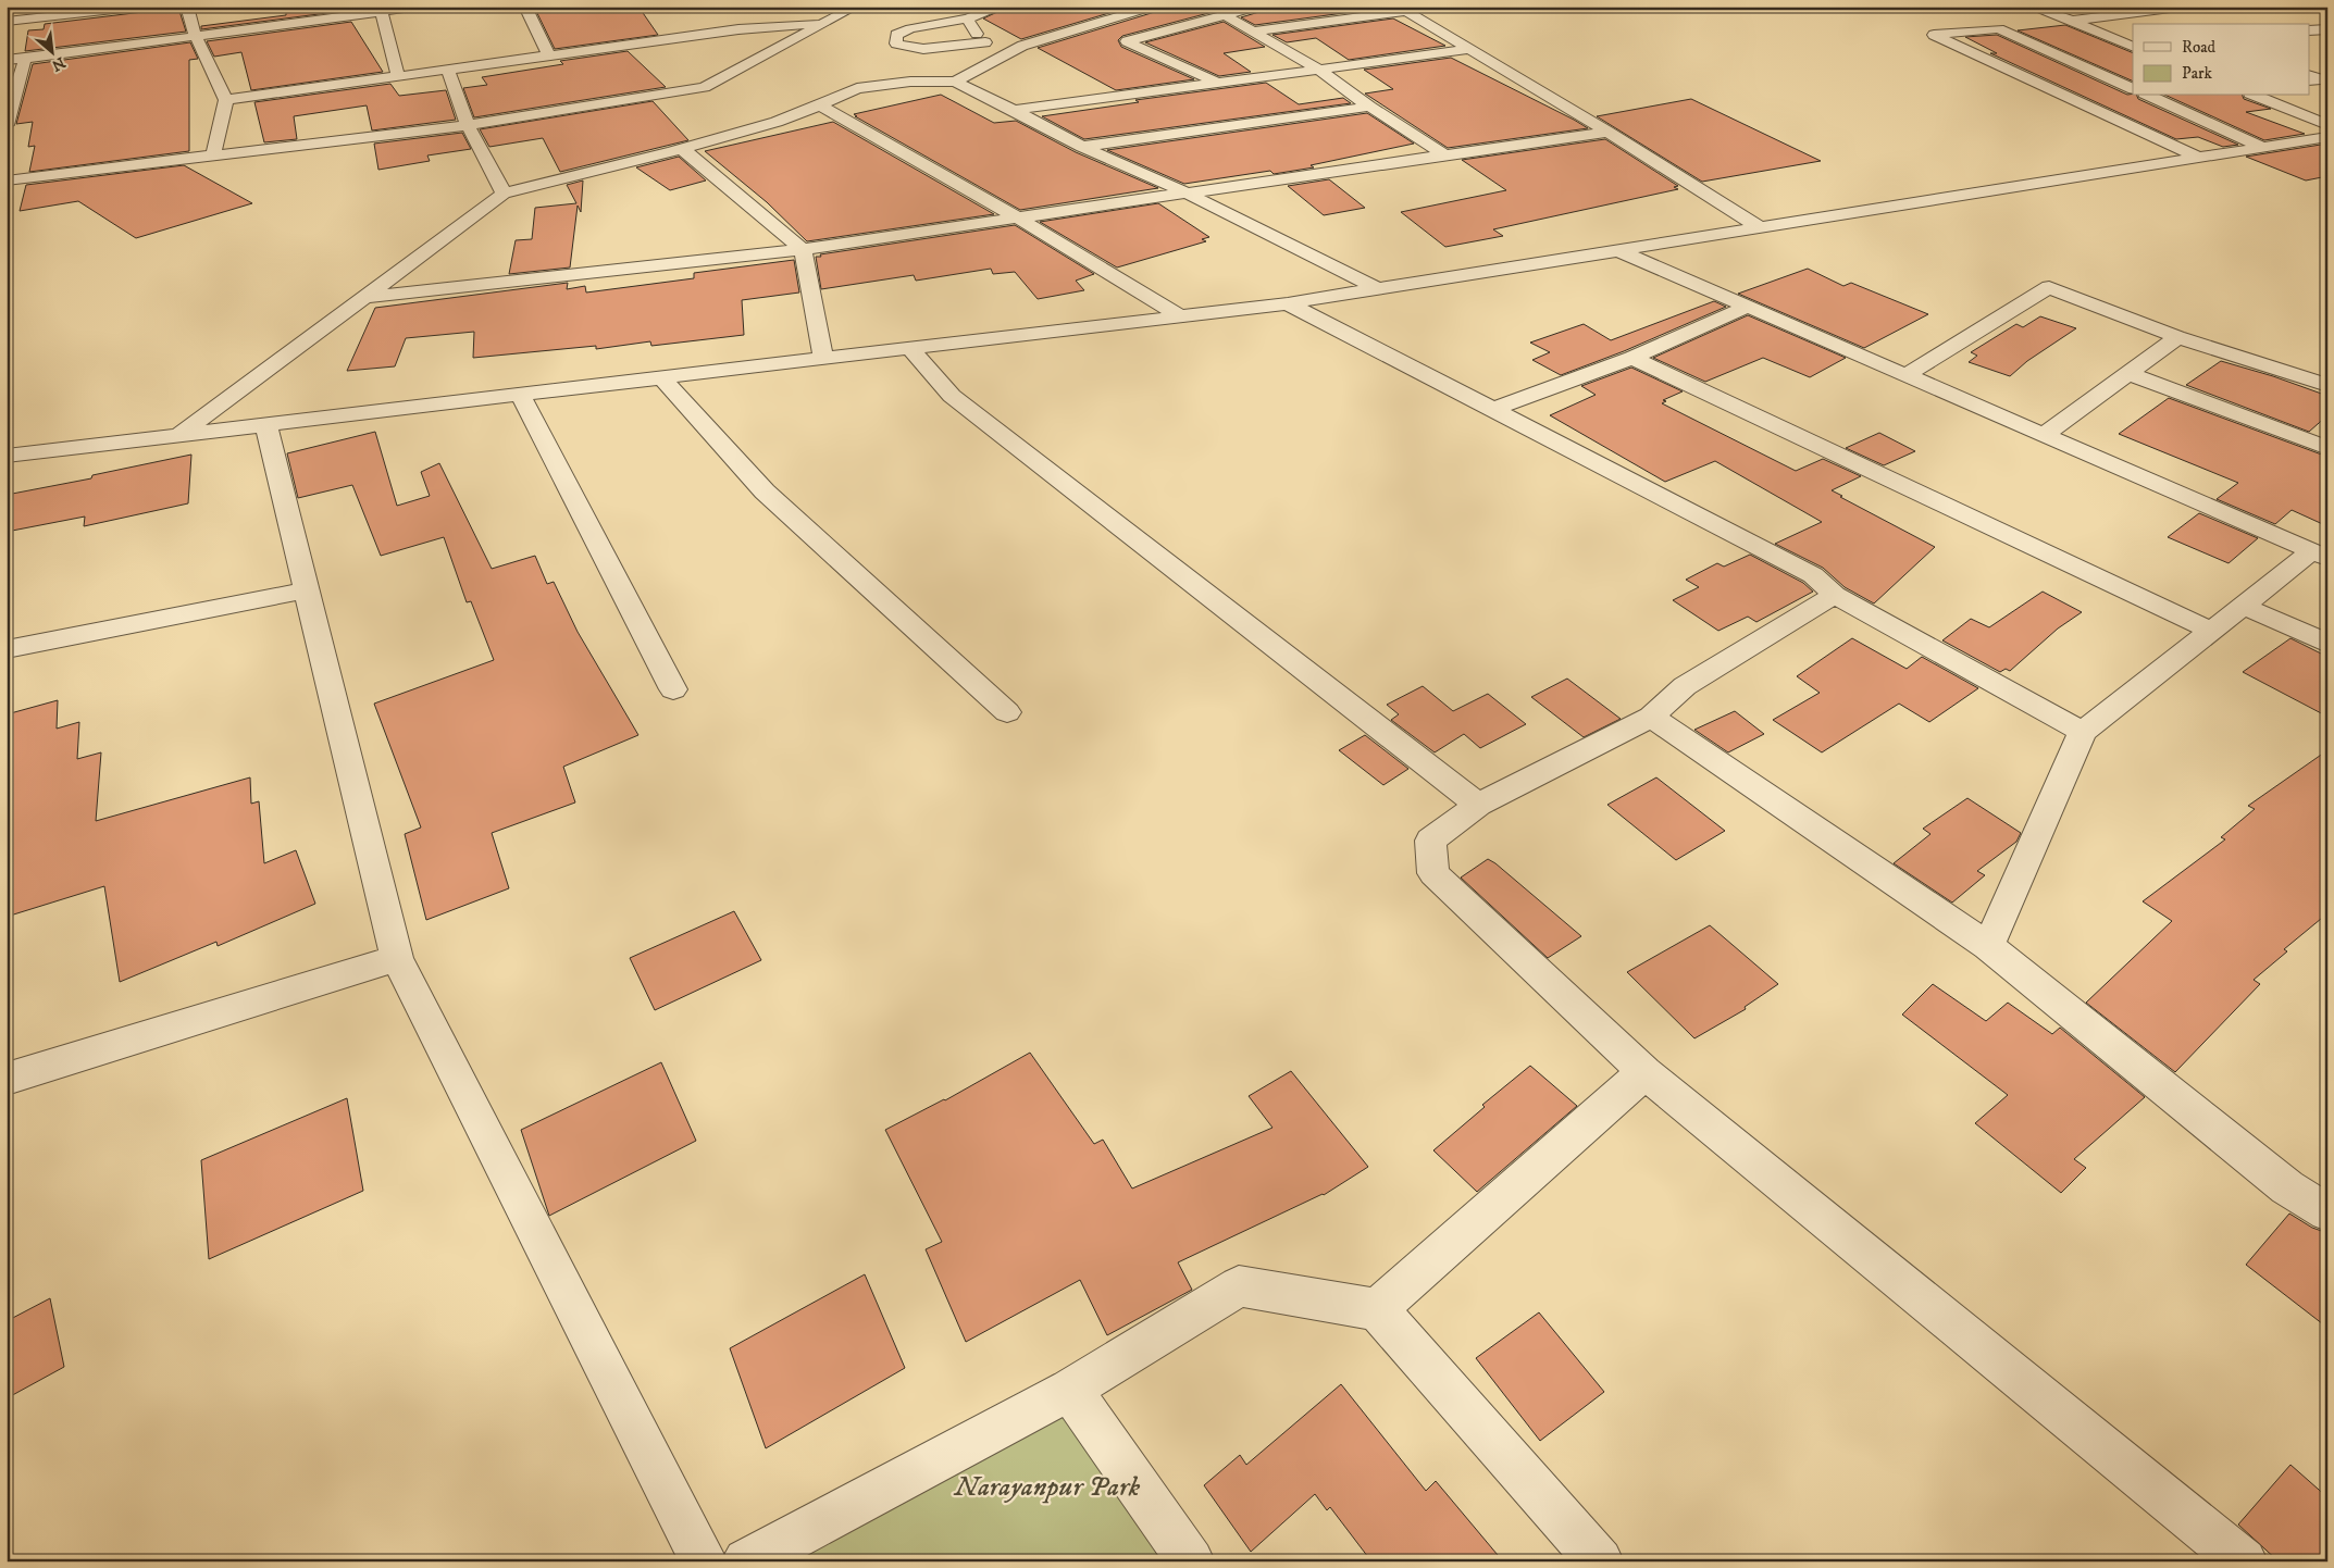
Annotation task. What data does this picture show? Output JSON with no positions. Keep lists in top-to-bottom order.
{
  "parks": ["Narayanpur Park"],
  "legend": ["Road", "Park"],
  "north": "bottom right"
}
